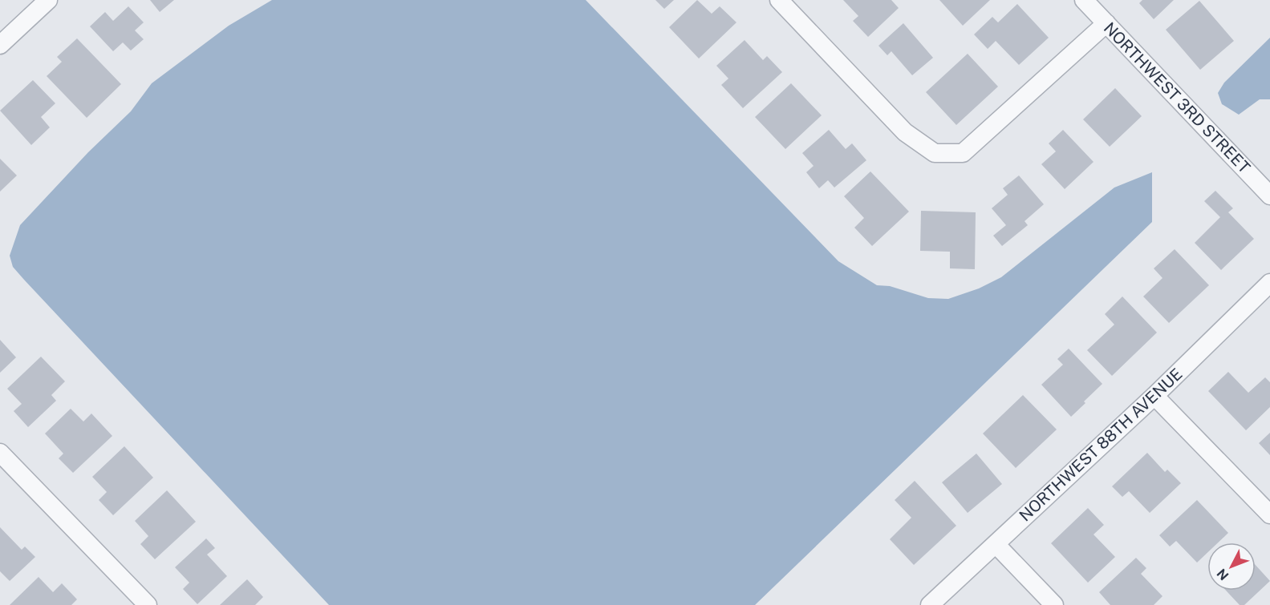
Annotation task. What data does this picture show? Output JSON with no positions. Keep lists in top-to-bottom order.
{
  "streets": {
    "street": ["NORTHWEST 3RD STREET", "NORTHWEST 88TH AVENUE"]
  },
  "north": "bottom left"
}
